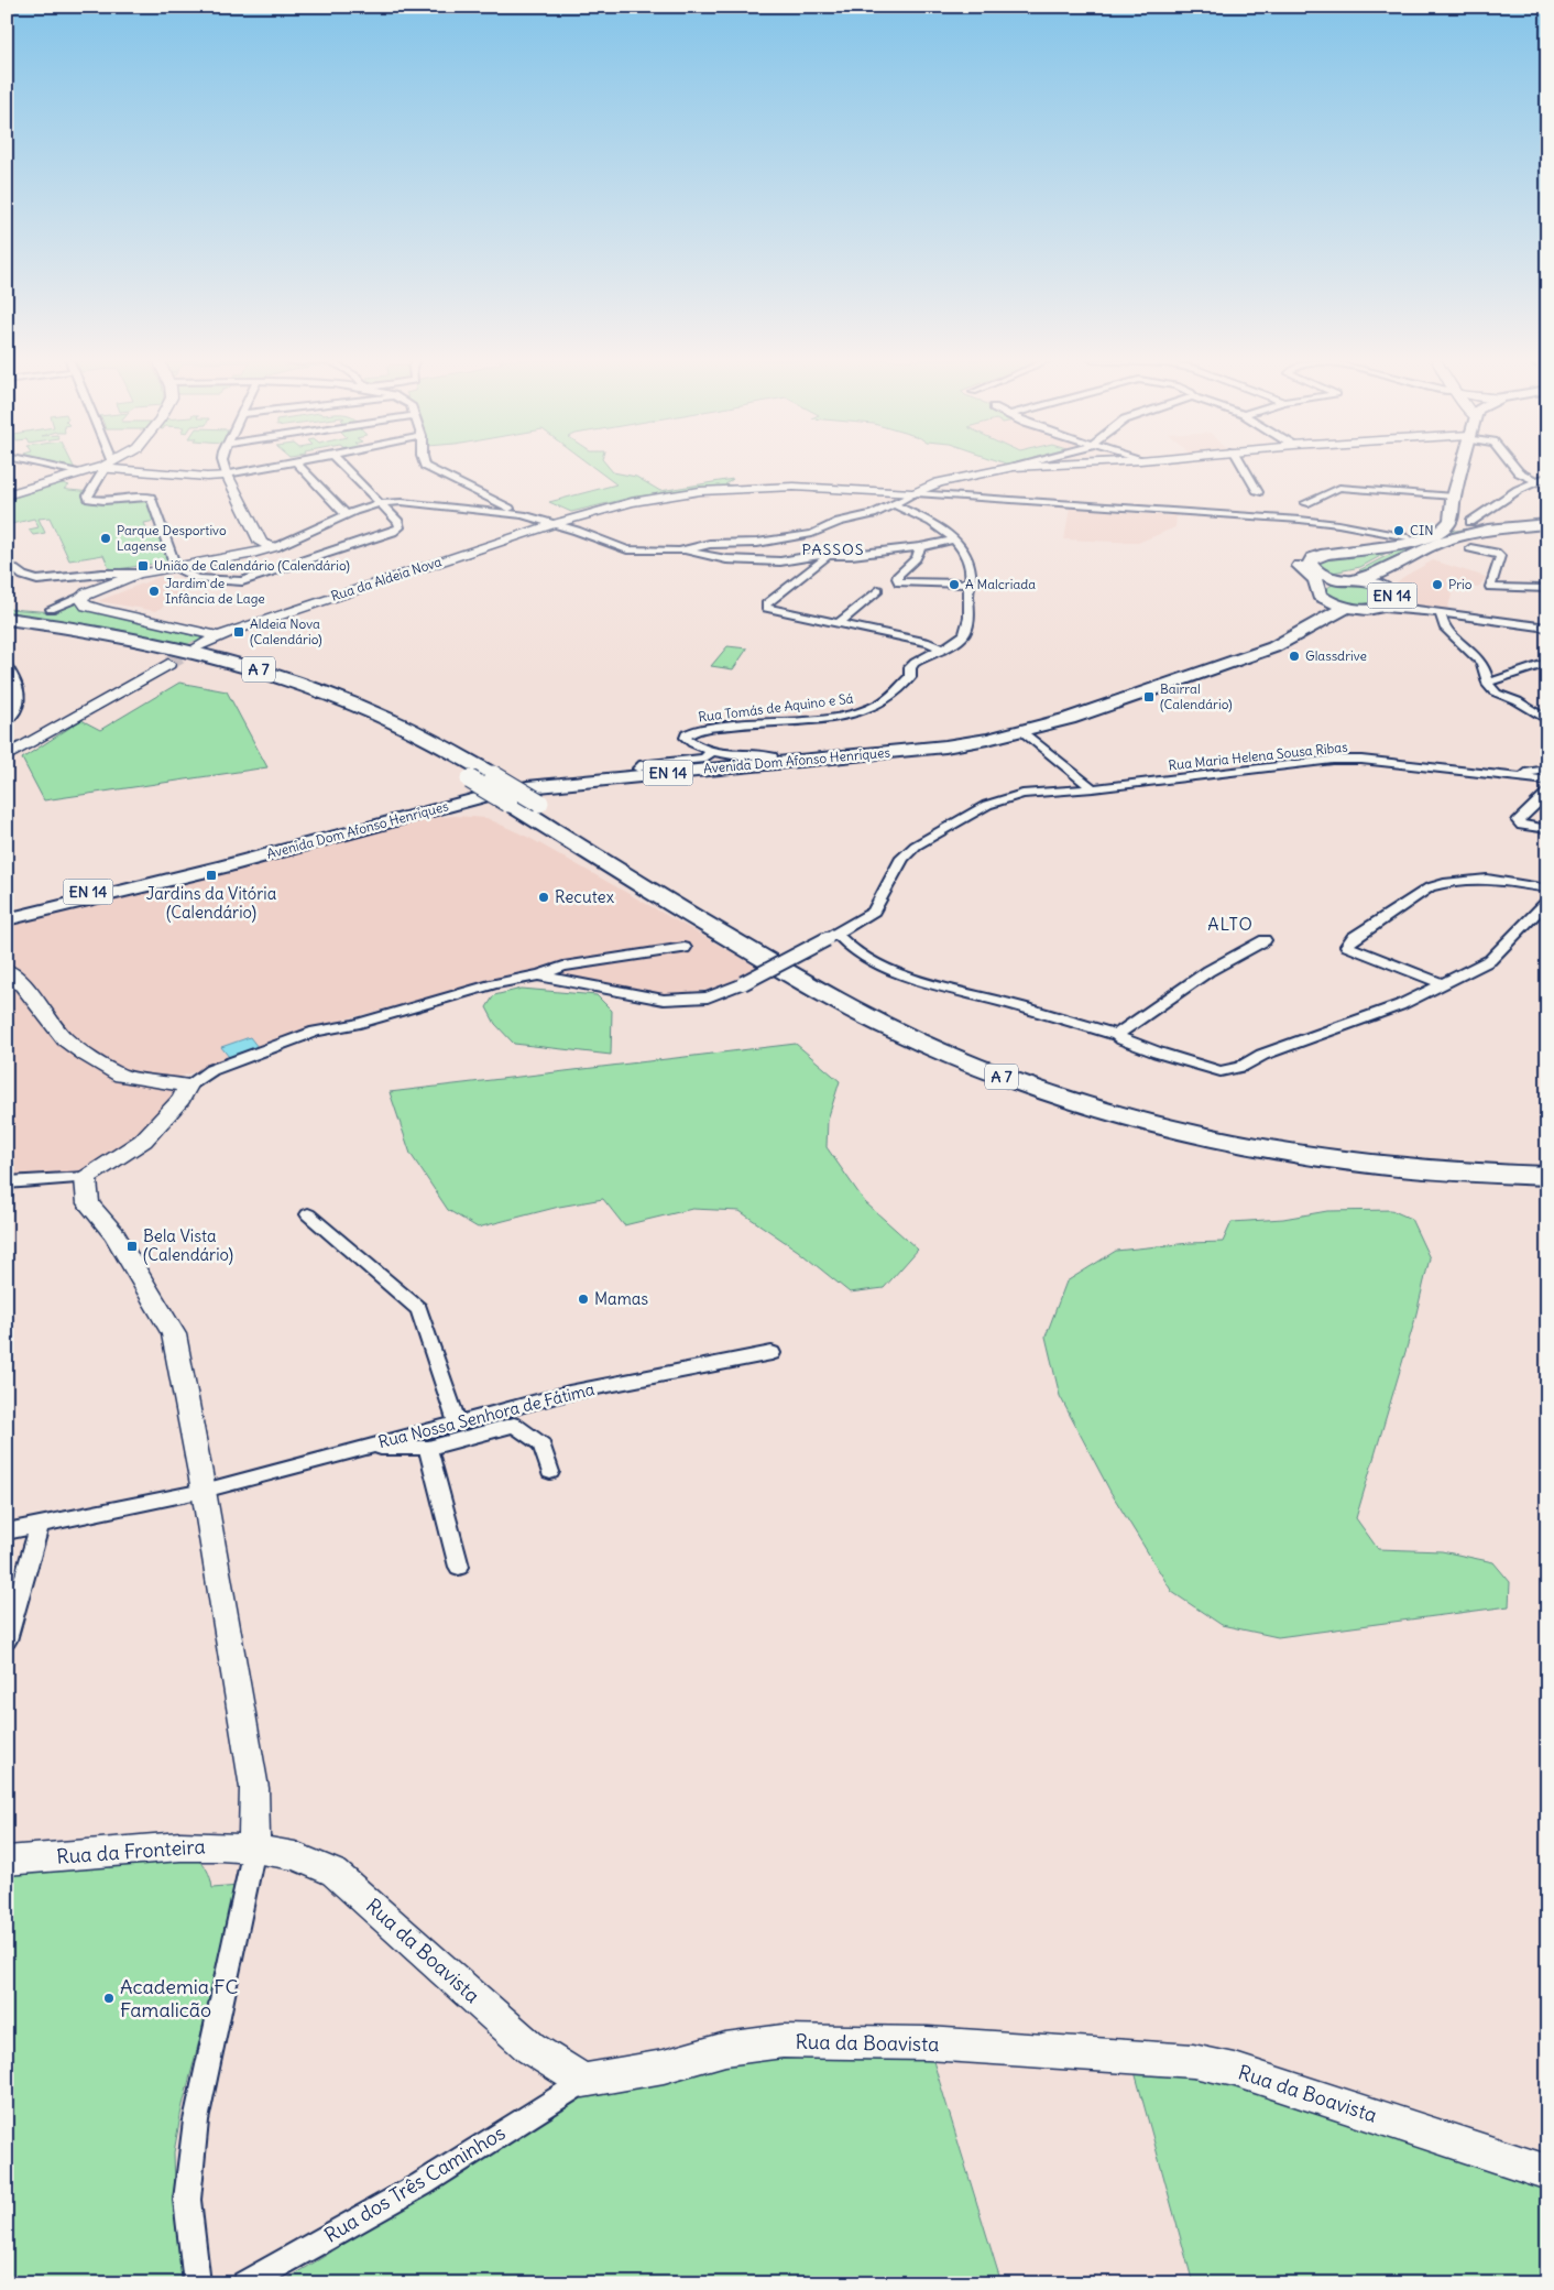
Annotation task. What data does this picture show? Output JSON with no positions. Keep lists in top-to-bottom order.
{
  "streets": {
    "highway": ["EN 14", "A 7"],
    "main road": ["Avenida Dom Afonso Henriques"],
    "street": [
      "Rua da Aldeia Nova",
      "Rua Tomás de Aquino e Sá",
      "Rua Maria Helena Sousa Ribas",
      "Rua Nossa Senhora de Fátima",
      "Rua da Fronteira",
      "Rua da Boavista",
      "Rua dos Três Caminhos"
    ]
  },
  "crossings": [
    ["EN 14", "Avenida Dom Afonso Henriques"],
    ["Rua Tomás de Aquino e Sá", "Avenida Dom Afonso Henriques"],
    ["Rua da Fronteira", "Rua da Boavista"],
    ["Rua da Boavista", "Rua dos Três Caminhos"]
  ],
  "districts": ["PASSOS", "ALTO"],
  "places": {
    "other": [
      "CIN",
      "Parque Desportivo Lagense",
      "A Malcriada",
      "Prio",
      "Jardim de Infância de Lage",
      "Glassdrive",
      "Recutex",
      "Mamas",
      "Academia FC Famalicão"
    ],
    "transit": [
      "União de Calendário (Calendário)",
      "Aldeia Nova (Calendário)",
      "Bairral (Calendário)",
      "Jardins da Vitória (Calendário)",
      "Bela Vista (Calendário)"
    ]
  }
}
